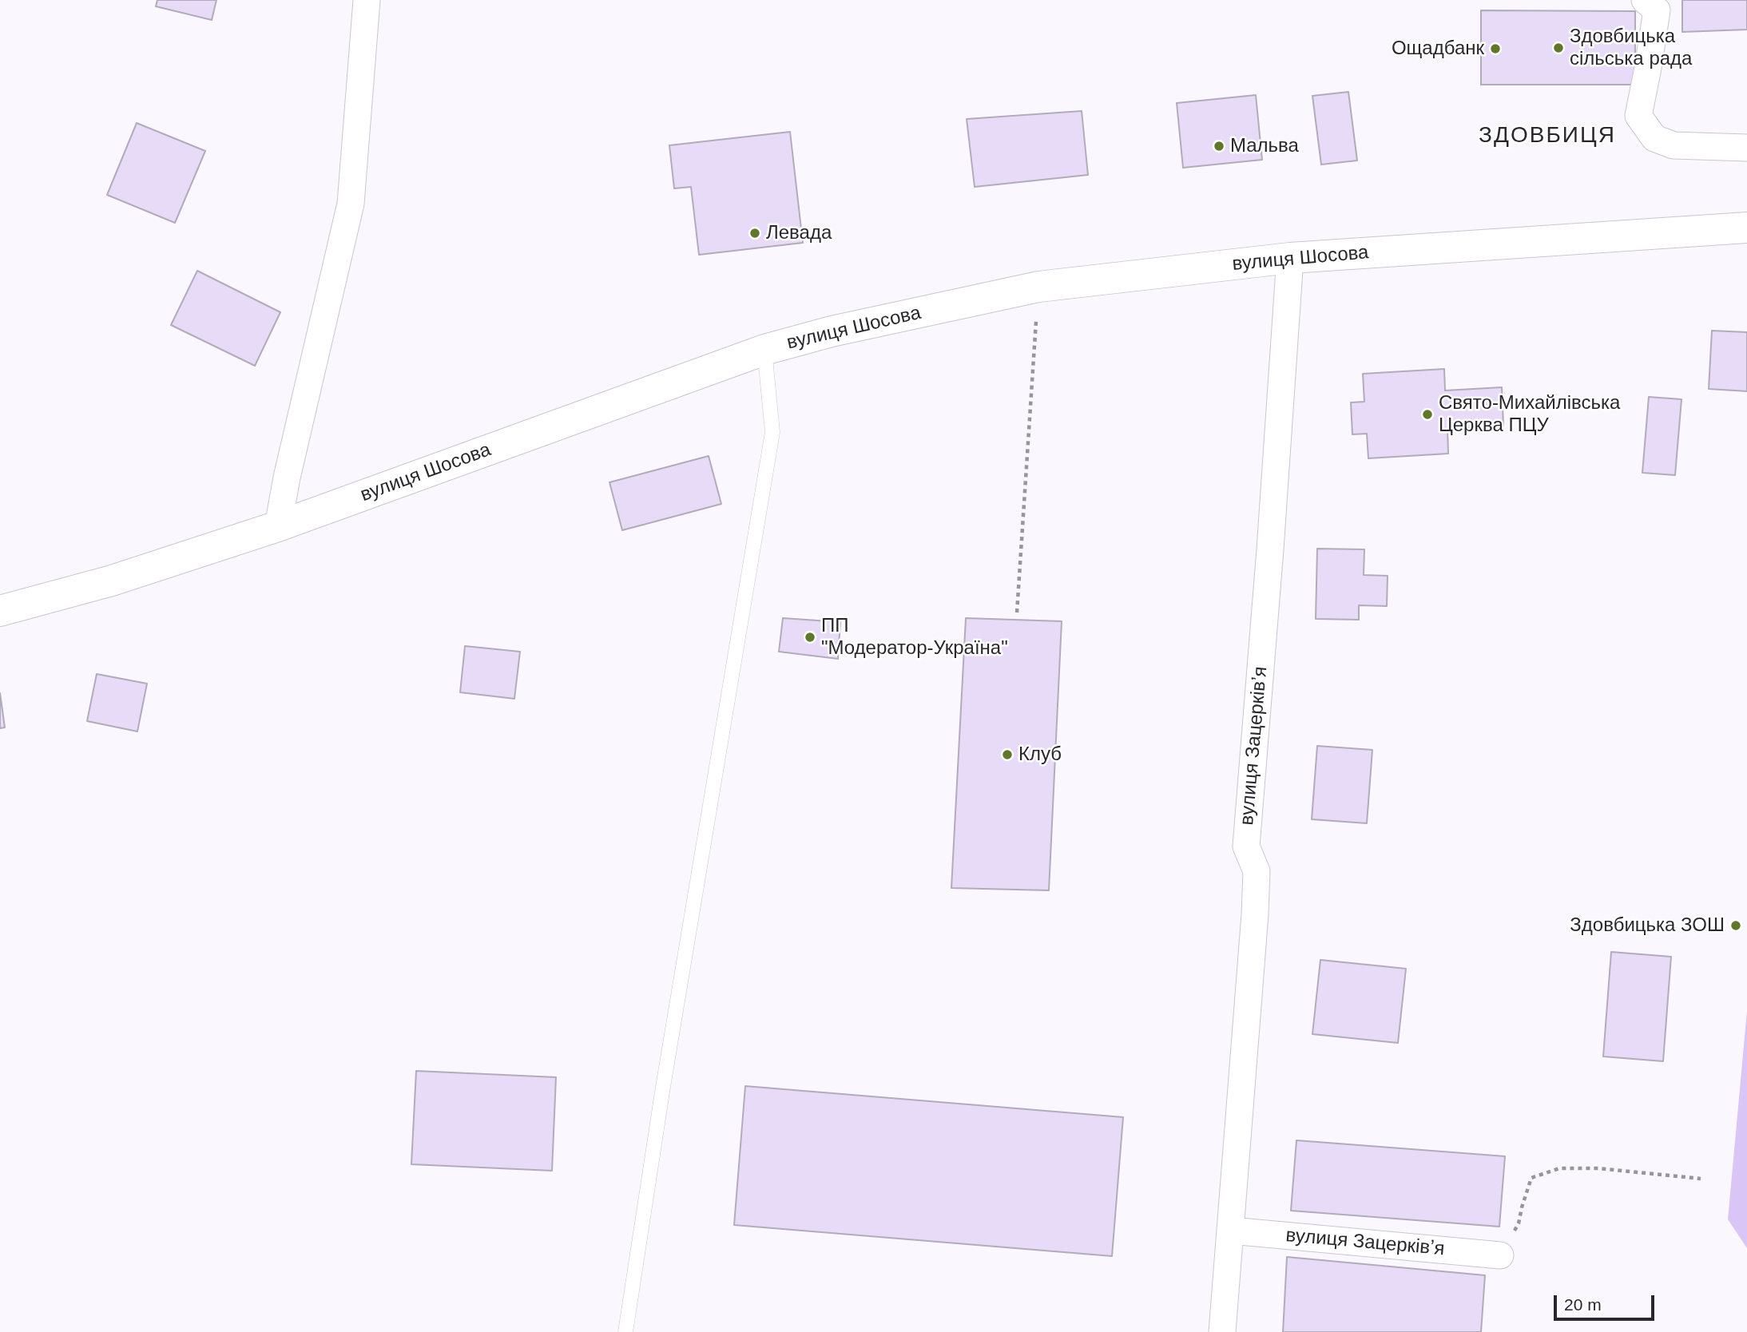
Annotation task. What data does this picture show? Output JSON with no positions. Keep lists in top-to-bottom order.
{
  "streets": {
    "main road": ["вулиця Шосова"],
    "street": ["вулиця Зацерківʼя"]
  },
  "crossings": [
    ["вулиця Шосова", "вулиця Зацерківʼя"]
  ],
  "districts": ["ЗДОВБИЦЯ"],
  "places": [
    "Здовбицька сільська рада",
    "Ощадбанк",
    "Мальва",
    "Левада",
    "Свято-Михайлівська Церква ПЦУ",
    "ПП \"Модератор-Україна\"",
    "Клуб",
    "Здовбицька ЗОШ"
  ],
  "scale_bar": "20 m"
}
